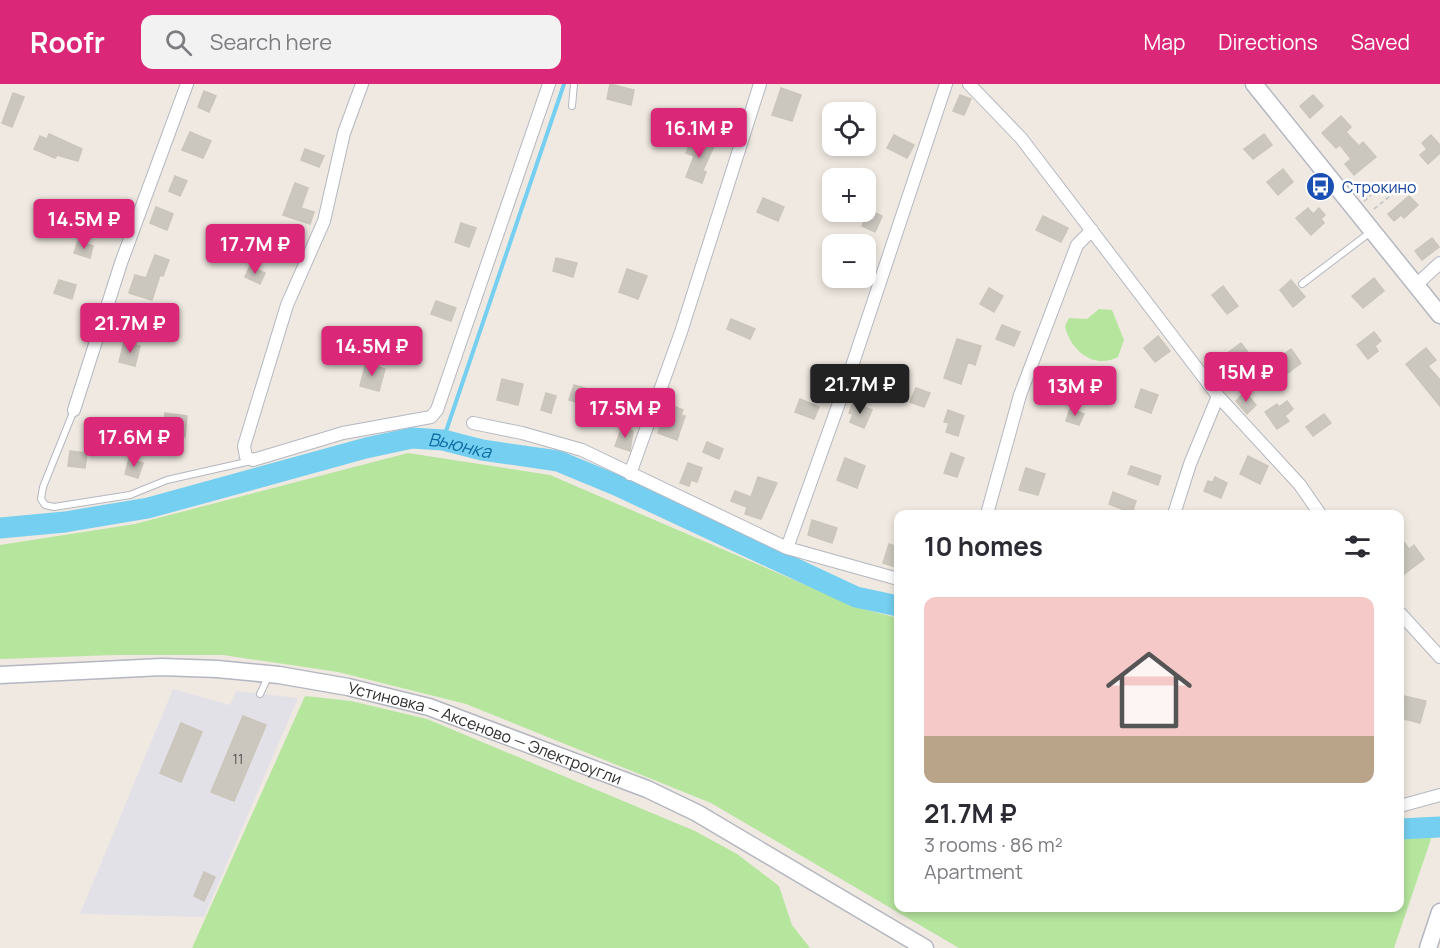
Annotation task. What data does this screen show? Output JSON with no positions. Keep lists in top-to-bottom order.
{
  "streets": {
    "main road": ["Устиновка — Аксеново — Электроугли"]
  },
  "water": ["Вьюнка"],
  "places": {
    "bus stop": ["Строкино"]
  },
  "house_numbers": ["11"],
  "page": {
    "header": "Roofr",
    "search": "Search here",
    "nav": ["Map", "Directions", "Saved"],
    "map_buttons": ["+", "−"],
    "price": [
      "16.1M ₽",
      "14.5M ₽",
      "17.7M ₽",
      "21.7M ₽",
      "14.5M ₽",
      "15M ₽",
      "21.7M ₽",
      "13M ₽",
      "17.5M ₽",
      "17.6M ₽"
    ],
    "heading": "10 homes",
    "list": [
      {
        "name": "21.7M ₽",
        "note": "3 rooms · 86 m² · Apartment"
      }
    ]
  }
}
